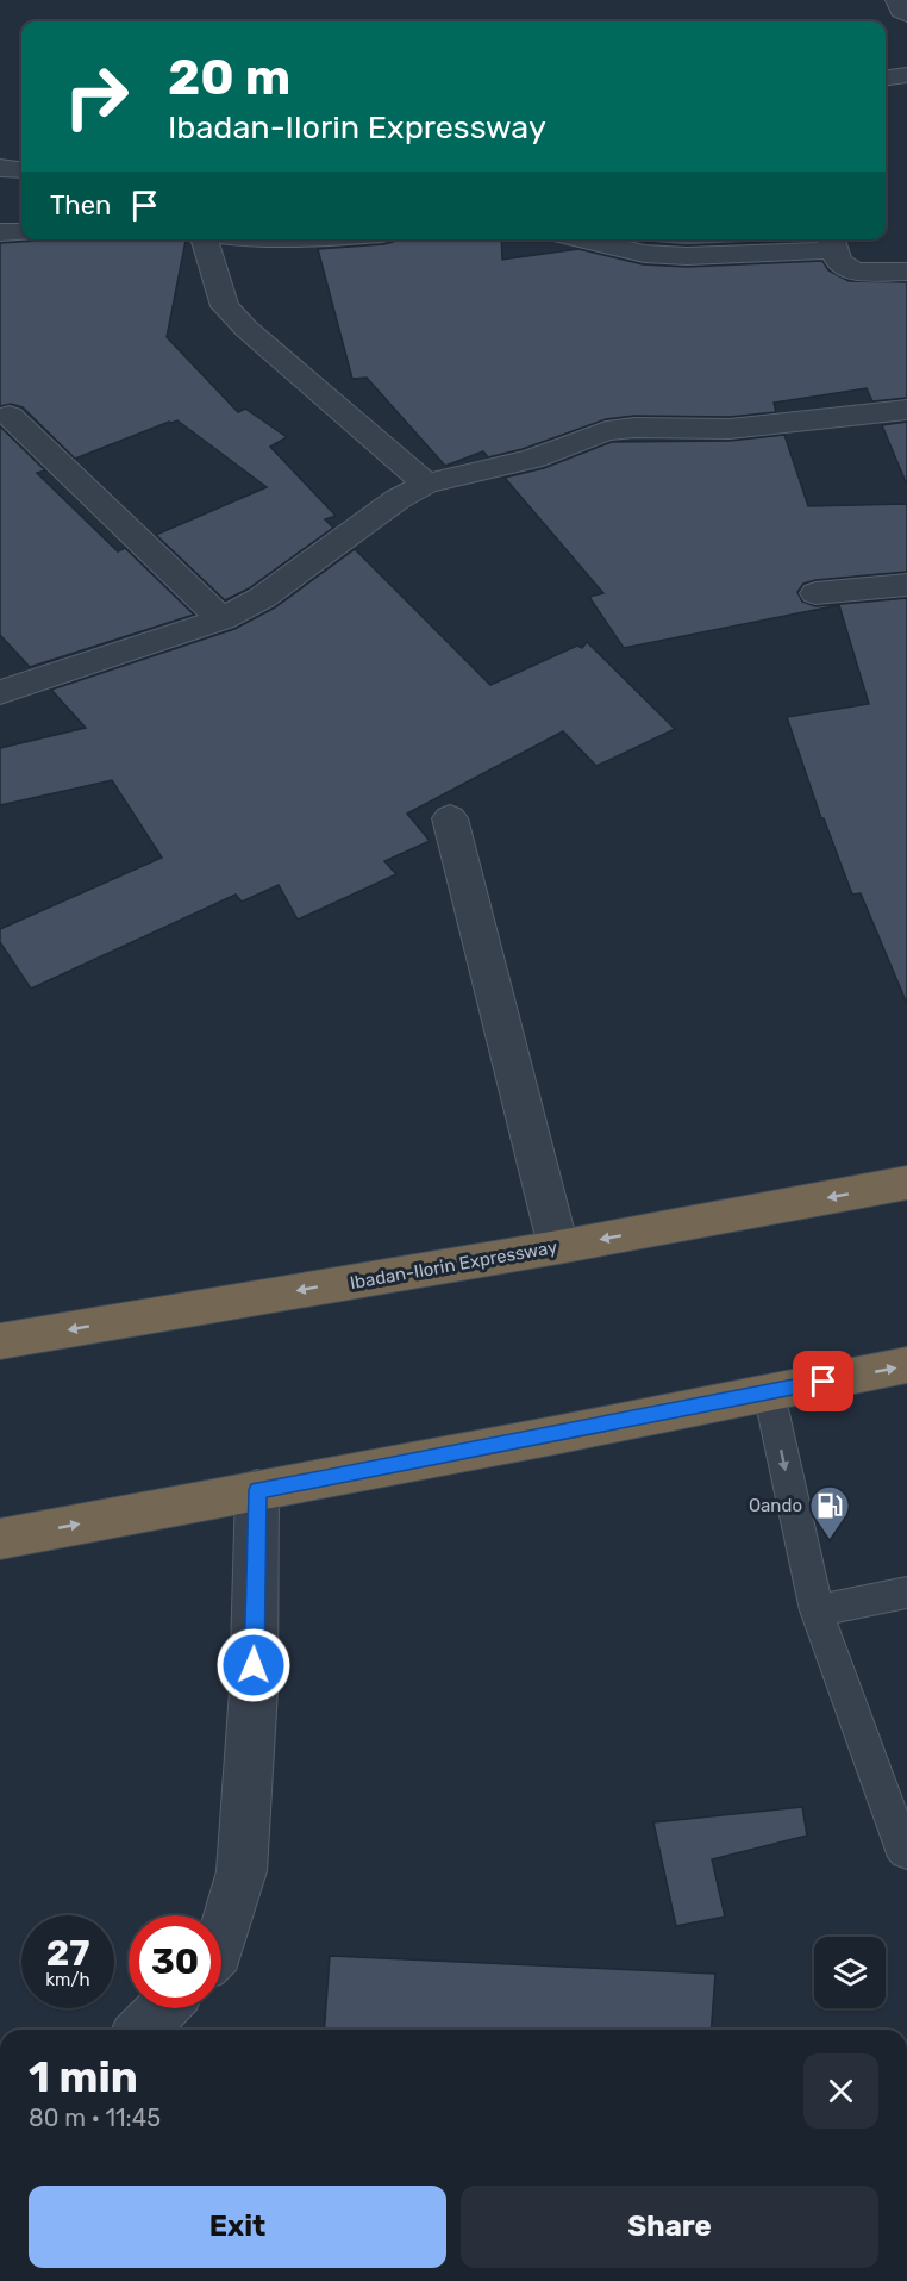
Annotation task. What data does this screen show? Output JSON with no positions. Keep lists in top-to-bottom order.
{
  "streets": {
    "highway": ["Ibadan-Ilorin Expressway"]
  },
  "places": {
    "fuel station": ["Oando"]
  },
  "page": {
    "turn": ["20 m", "Ibadan-Ilorin Expressway"],
    "then": "Then",
    "speed": "27 km/h",
    "limit": "30",
    "heading": ["1 min", "80 m · 11:45"],
    "buttons": ["Exit", "Share"]
  }
}
